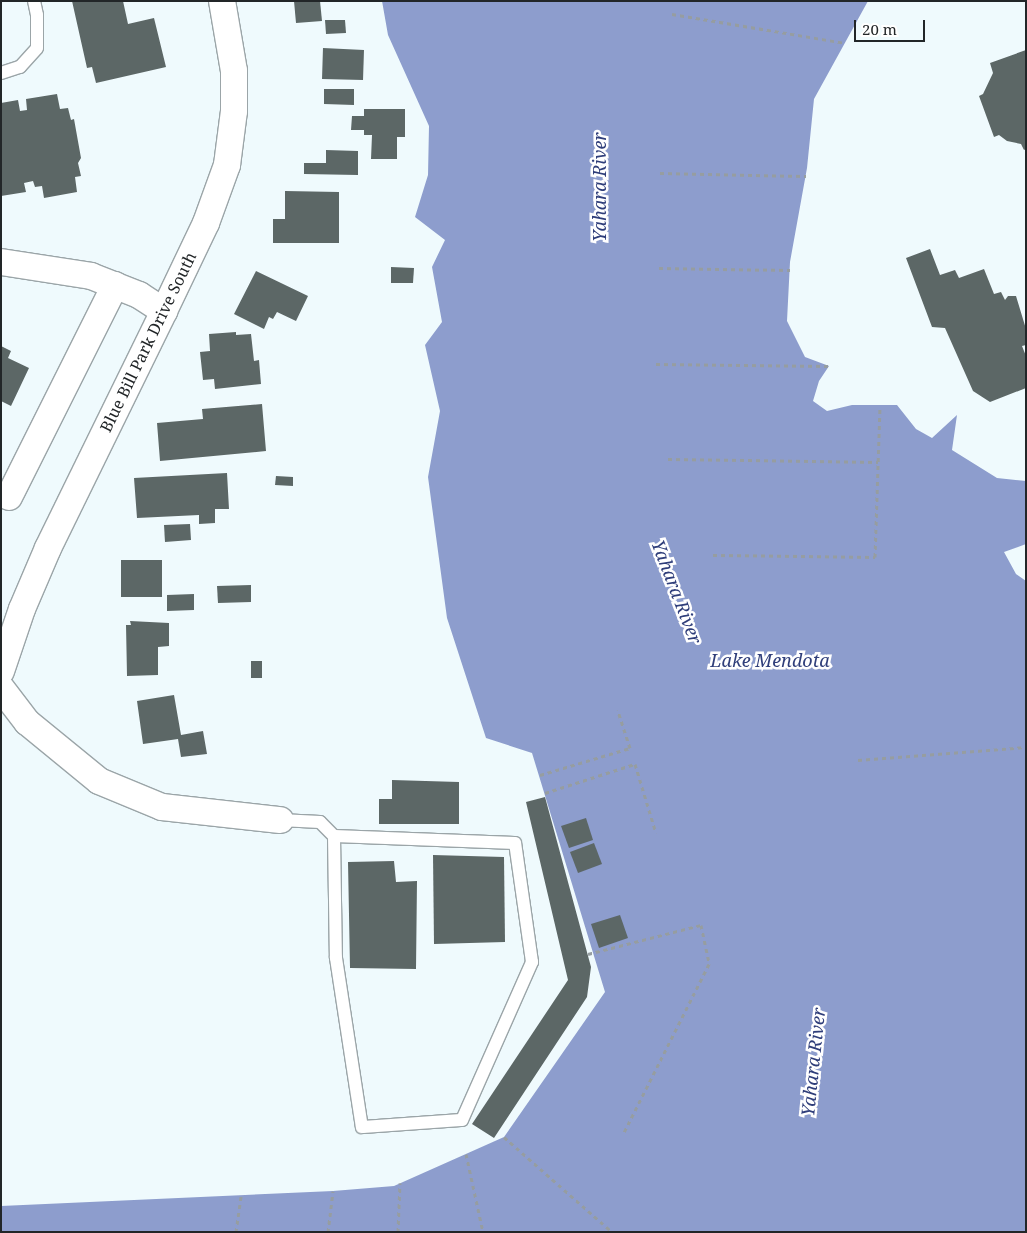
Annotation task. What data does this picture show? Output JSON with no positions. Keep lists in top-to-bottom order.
{
  "streets": {
    "street": ["Blue Bill Park Drive South"]
  },
  "water": ["Yahara River", "Lake Mendota"],
  "scale_bar": "20 m"
}
